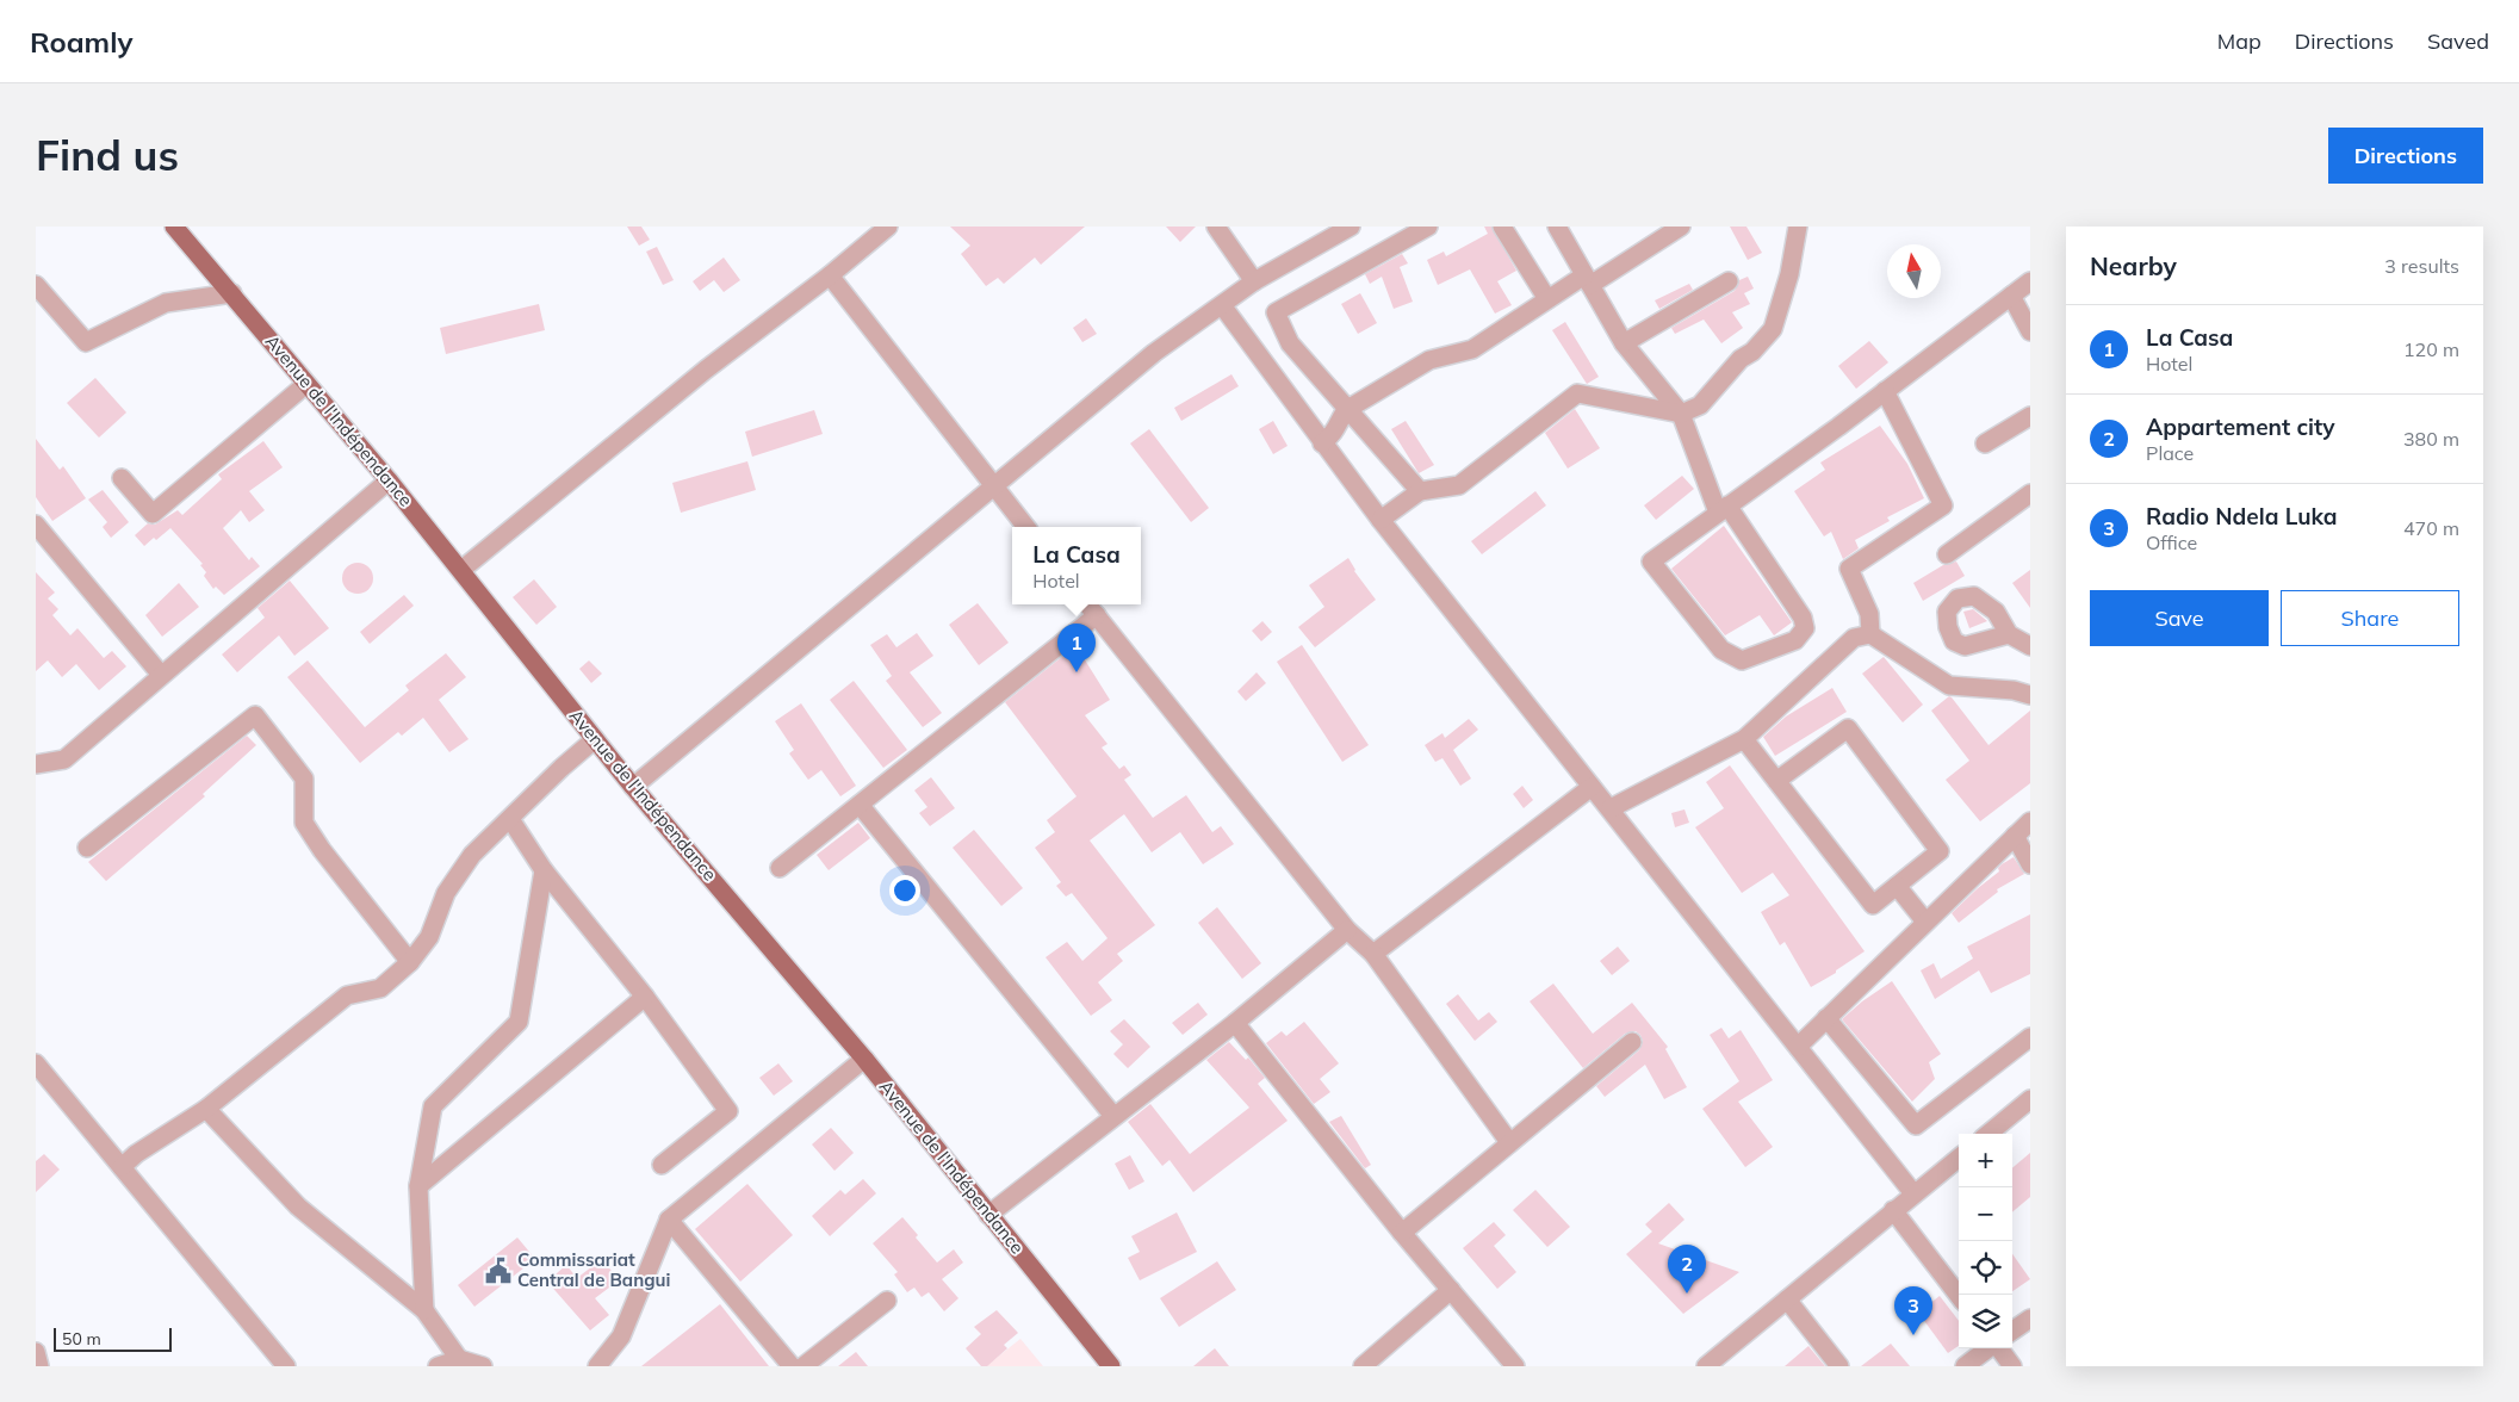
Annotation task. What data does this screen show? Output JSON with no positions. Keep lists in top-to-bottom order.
{
  "streets": {
    "main road": ["Avenue de l'Indépendance"]
  },
  "places": {
    "public building": ["Commissariat Central de Bangui"]
  },
  "scale_bar": "50 m",
  "north": "top",
  "page": {
    "header": "Roamly",
    "nav": ["Map", "Directions", "Saved"],
    "buttons": [
      "Directions",
      ["Save", "Share"]
    ],
    "title": "Find us",
    "heading": ["Nearby", "3 results"],
    "list": [
      {
        "mark": "1",
        "name": "La Casa",
        "note": "Hotel",
        "value": "120 m"
      },
      {
        "mark": "2",
        "name": "Appartement city",
        "note": "Place",
        "value": "380 m"
      },
      {
        "mark": "3",
        "name": "Radio Ndela Luka",
        "note": "Office",
        "value": "470 m"
      }
    ],
    "popup": ["La Casa", "Hotel"],
    "pins": ["1", "2", "3"],
    "map_buttons": ["+", "−"],
    "scale": "50 m"
  }
}
